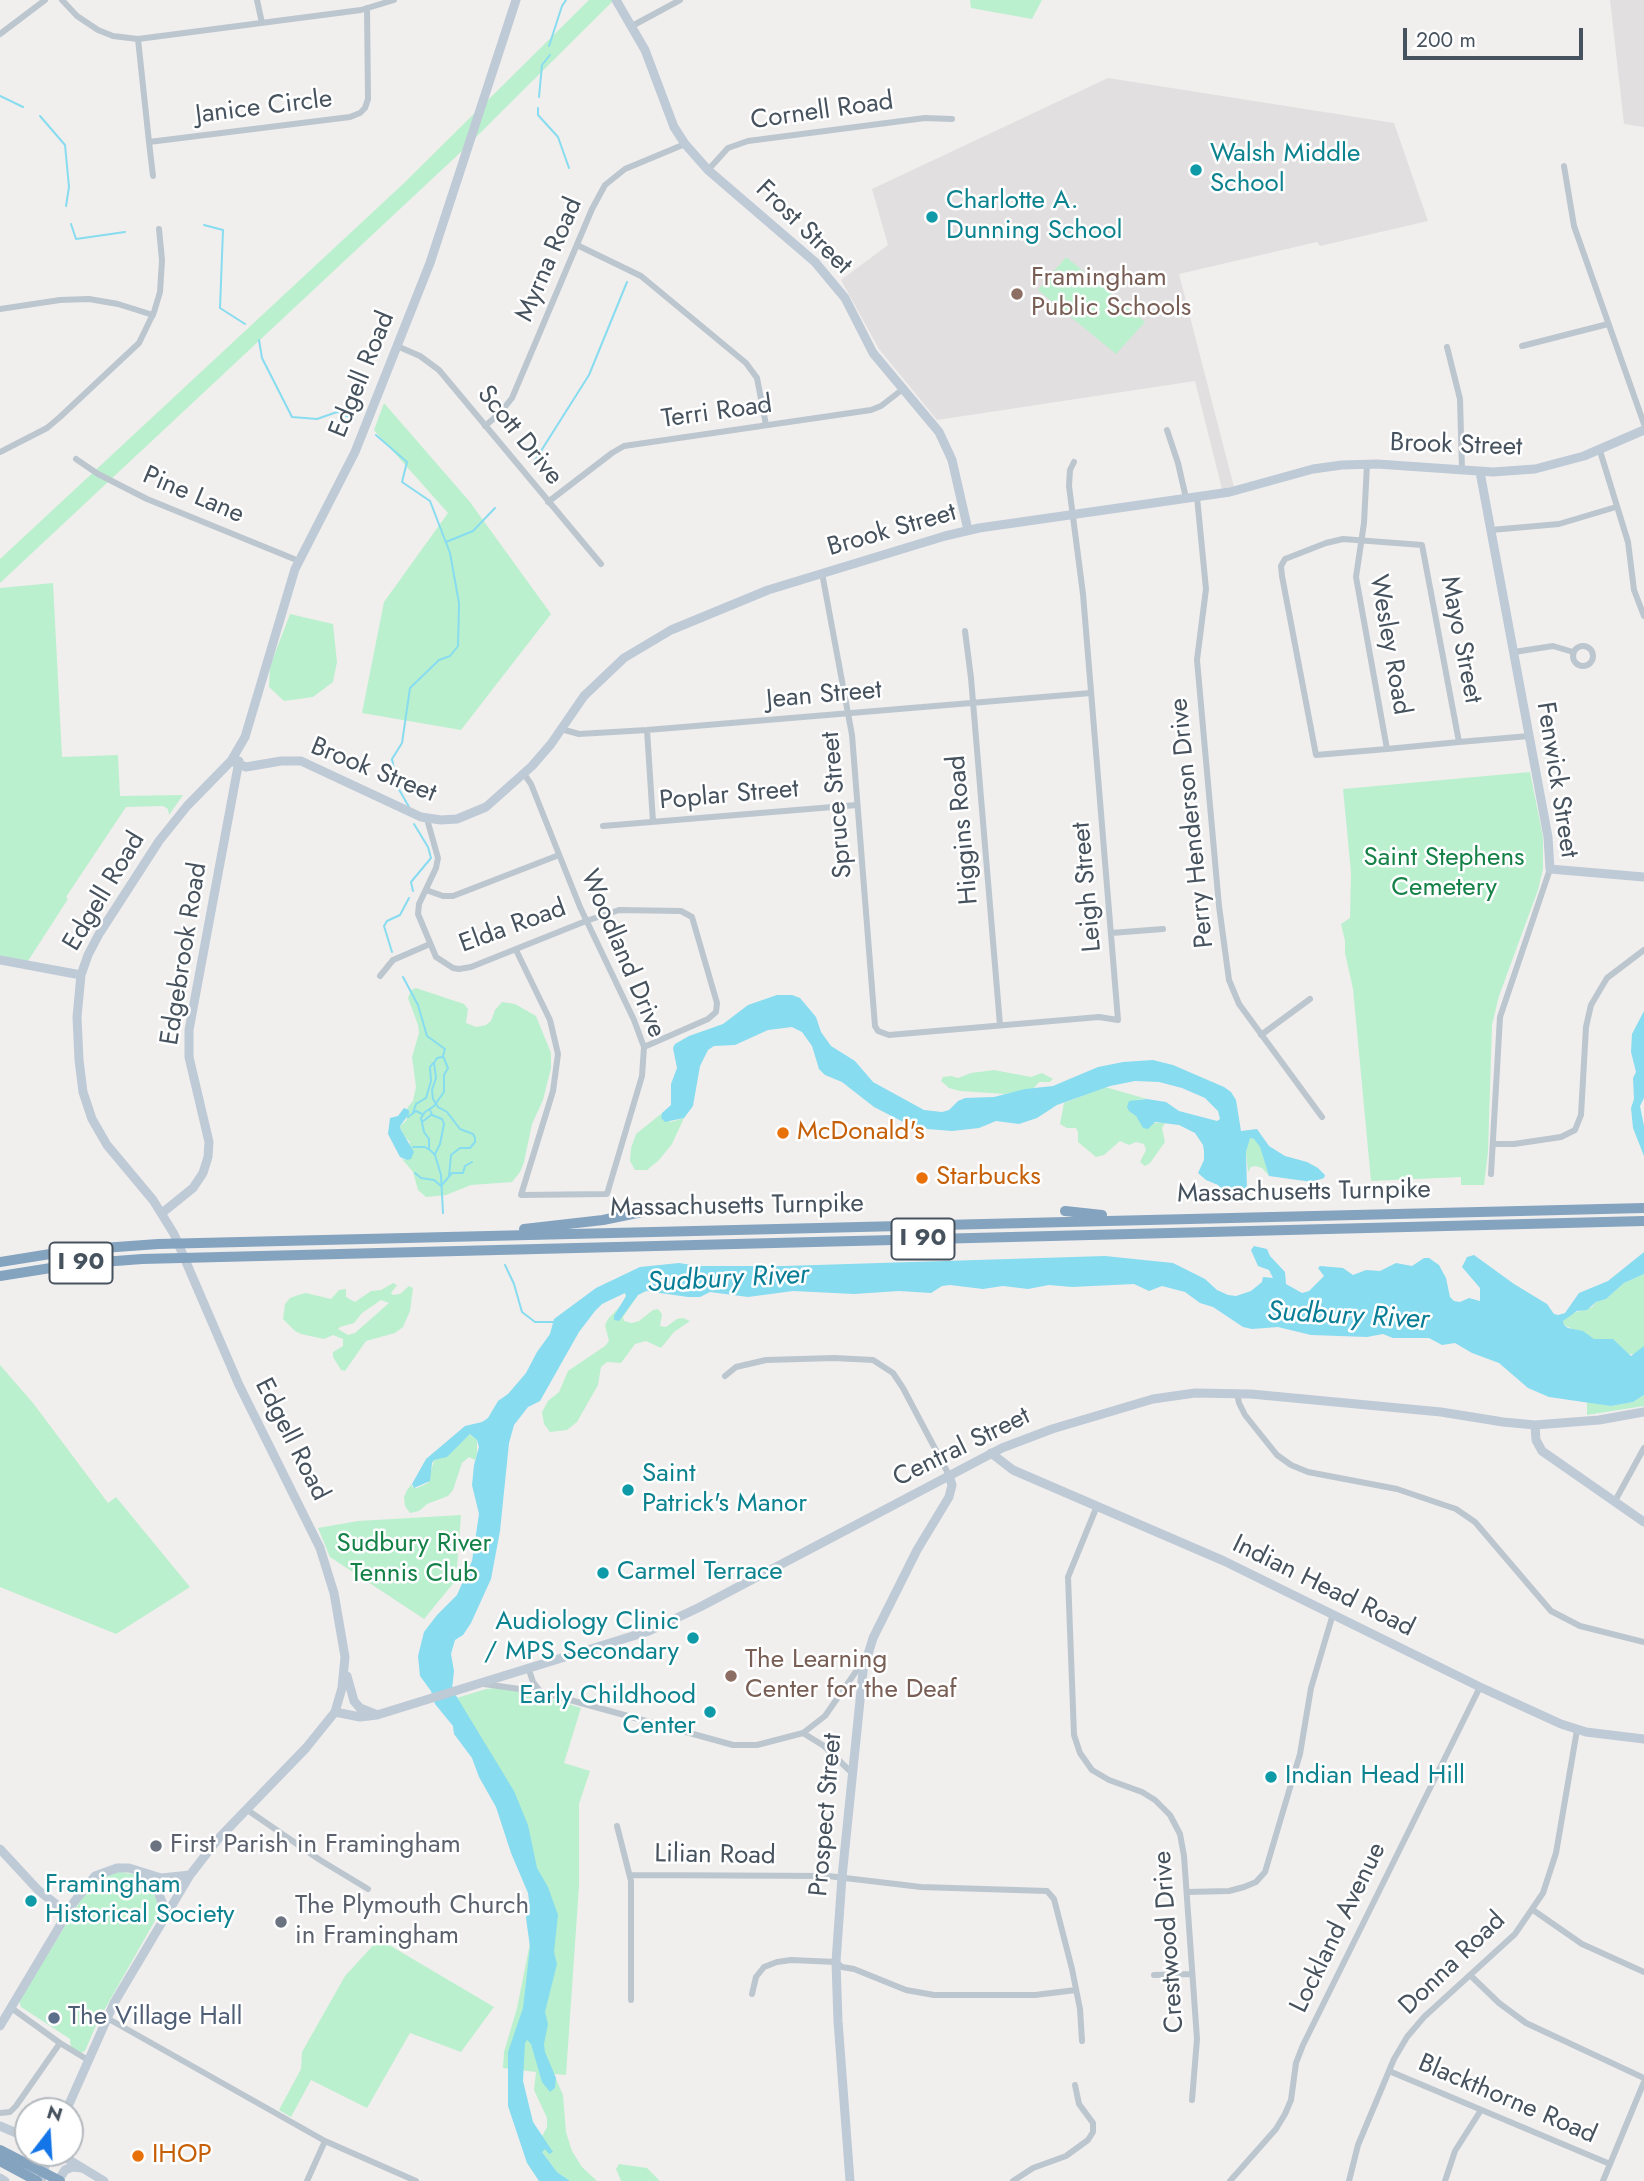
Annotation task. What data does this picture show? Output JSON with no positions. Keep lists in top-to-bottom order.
{
  "streets": {
    "highway": ["Massachusetts Turnpike", "I 90"],
    "street": [
      "Janice Circle",
      "Cornell Road",
      "Frost Street",
      "Myrna Road",
      "Edgell Road",
      "Terri Road",
      "Scott Drive",
      "Brook Street",
      "Pine Lane",
      "Mayo Street",
      "Wesley Road",
      "Jean Street",
      "Fenwick Street",
      "Poplar Street",
      "Spruce Street",
      "Perry Henderson Drive",
      "Higgins Road",
      "Leigh Street",
      "Elda Road",
      "Edgebrook Road",
      "Woodland Drive",
      "Central Street",
      "Indian Head Road",
      "Prospect Street",
      "Lilian Road",
      "Lockland Avenue",
      "Crestwood Drive",
      "Donna Road",
      "Blackthorne Road"
    ]
  },
  "crossings": [
    ["Cornell Road", "Frost Street"],
    ["Frost Street", "Myrna Road"],
    ["Frost Street", "Terri Road"],
    ["Frost Street", "Brook Street"],
    ["Myrna Road", "Scott Drive"],
    ["Edgell Road", "Scott Drive"],
    ["Edgell Road", "Brook Street"],
    ["Edgell Road", "Pine Lane"],
    ["Edgell Road", "Edgebrook Road"],
    ["Edgell Road", "Central Street"],
    ["Terri Road", "Scott Drive"],
    ["Brook Street", "Wesley Road"],
    ["Brook Street", "Jean Street"],
    ["Brook Street", "Fenwick Street"],
    ["Brook Street", "Spruce Street"],
    ["Brook Street", "Perry Henderson Drive"],
    ["Brook Street", "Leigh Street"],
    ["Brook Street", "Elda Road"],
    ["Brook Street", "Edgebrook Road"],
    ["Brook Street", "Woodland Drive"],
    ["Mayo Street", "Wesley Road"],
    ["Jean Street", "Spruce Street"],
    ["Jean Street", "Higgins Road"],
    ["Jean Street", "Leigh Street"],
    ["Poplar Street", "Spruce Street"],
    ["Spruce Street", "Leigh Street"],
    ["Higgins Road", "Leigh Street"],
    ["Elda Road", "Woodland Drive"],
    ["Central Street", "Indian Head Road"],
    ["Central Street", "Prospect Street"],
    ["Indian Head Road", "Lockland Avenue"],
    ["Indian Head Road", "Crestwood Drive"],
    ["Indian Head Road", "Donna Road"],
    ["Prospect Street", "Lilian Road"],
    ["Donna Road", "Blackthorne Road"]
  ],
  "water": ["Sudbury River"],
  "parks": ["Saint Stephens Cemetery", "Sudbury River Tennis Club"],
  "places": [
    "Walsh Middle School",
    "Charlotte A. Dunning School",
    "Framingham Public Schools",
    "McDonald's",
    "Starbucks",
    "Saint Patrick's Manor",
    "Carmel Terrace",
    "Audiology Clinic / MPS Secondary",
    "The Learning Center for the Deaf",
    "Early Childhood Center",
    "Indian Head Hill",
    "First Parish in Framingham",
    "Framingham Historical Society",
    "The Plymouth Church in Framingham",
    "The Village Hall",
    "IHOP"
  ],
  "scale_bar": "200 m",
  "north": "top"
}
